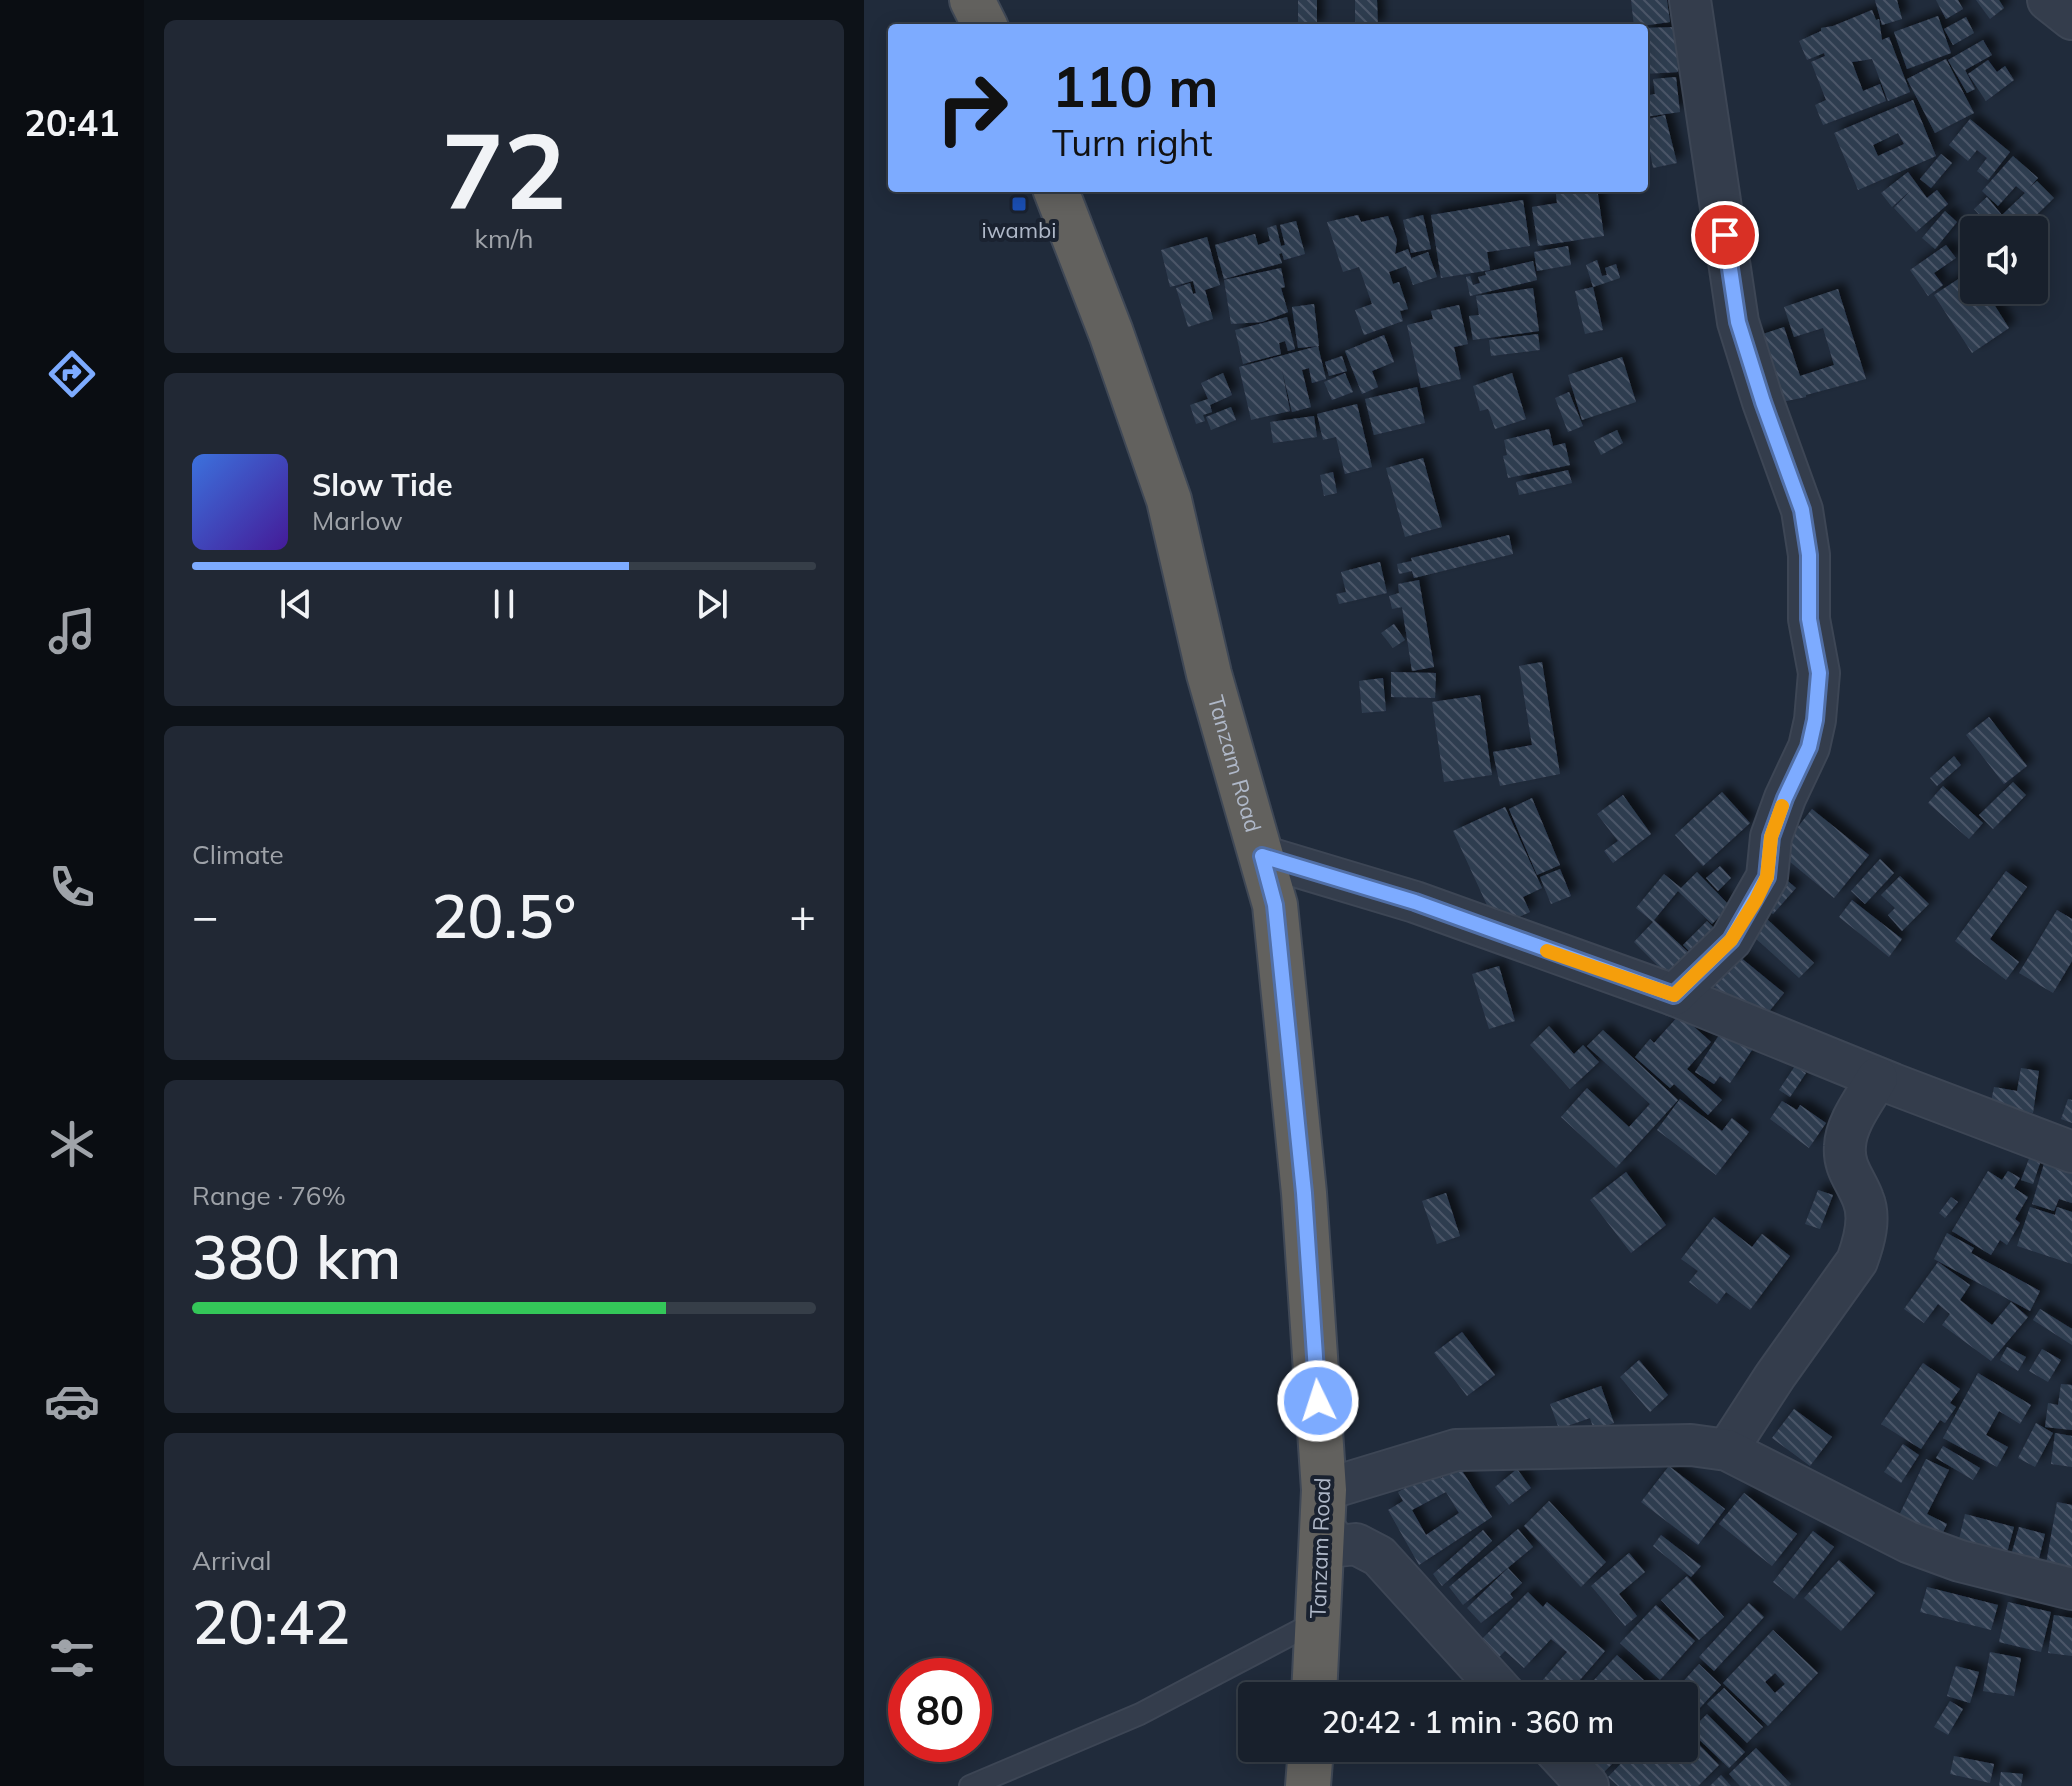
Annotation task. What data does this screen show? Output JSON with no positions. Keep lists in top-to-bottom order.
{
  "streets": {
    "highway": ["Tanzam Road"]
  },
  "places": {
    "transit": ["iwambi"]
  },
  "page": {
    "tabs": "20:41",
    "tile": [
      ["72", "km/h"],
      "Climate",
      ["Range · 76%", "380 km"],
      ["Arrival", "20:42"]
    ],
    "turn": ["110 m", "Turn right"],
    "song": ["Slow Tide", "Marlow"],
    "heat": ["−", "20.5°", "+"],
    "limit": "80",
    "trip": "20:42 · 1 min · 360 m"
  }
}
